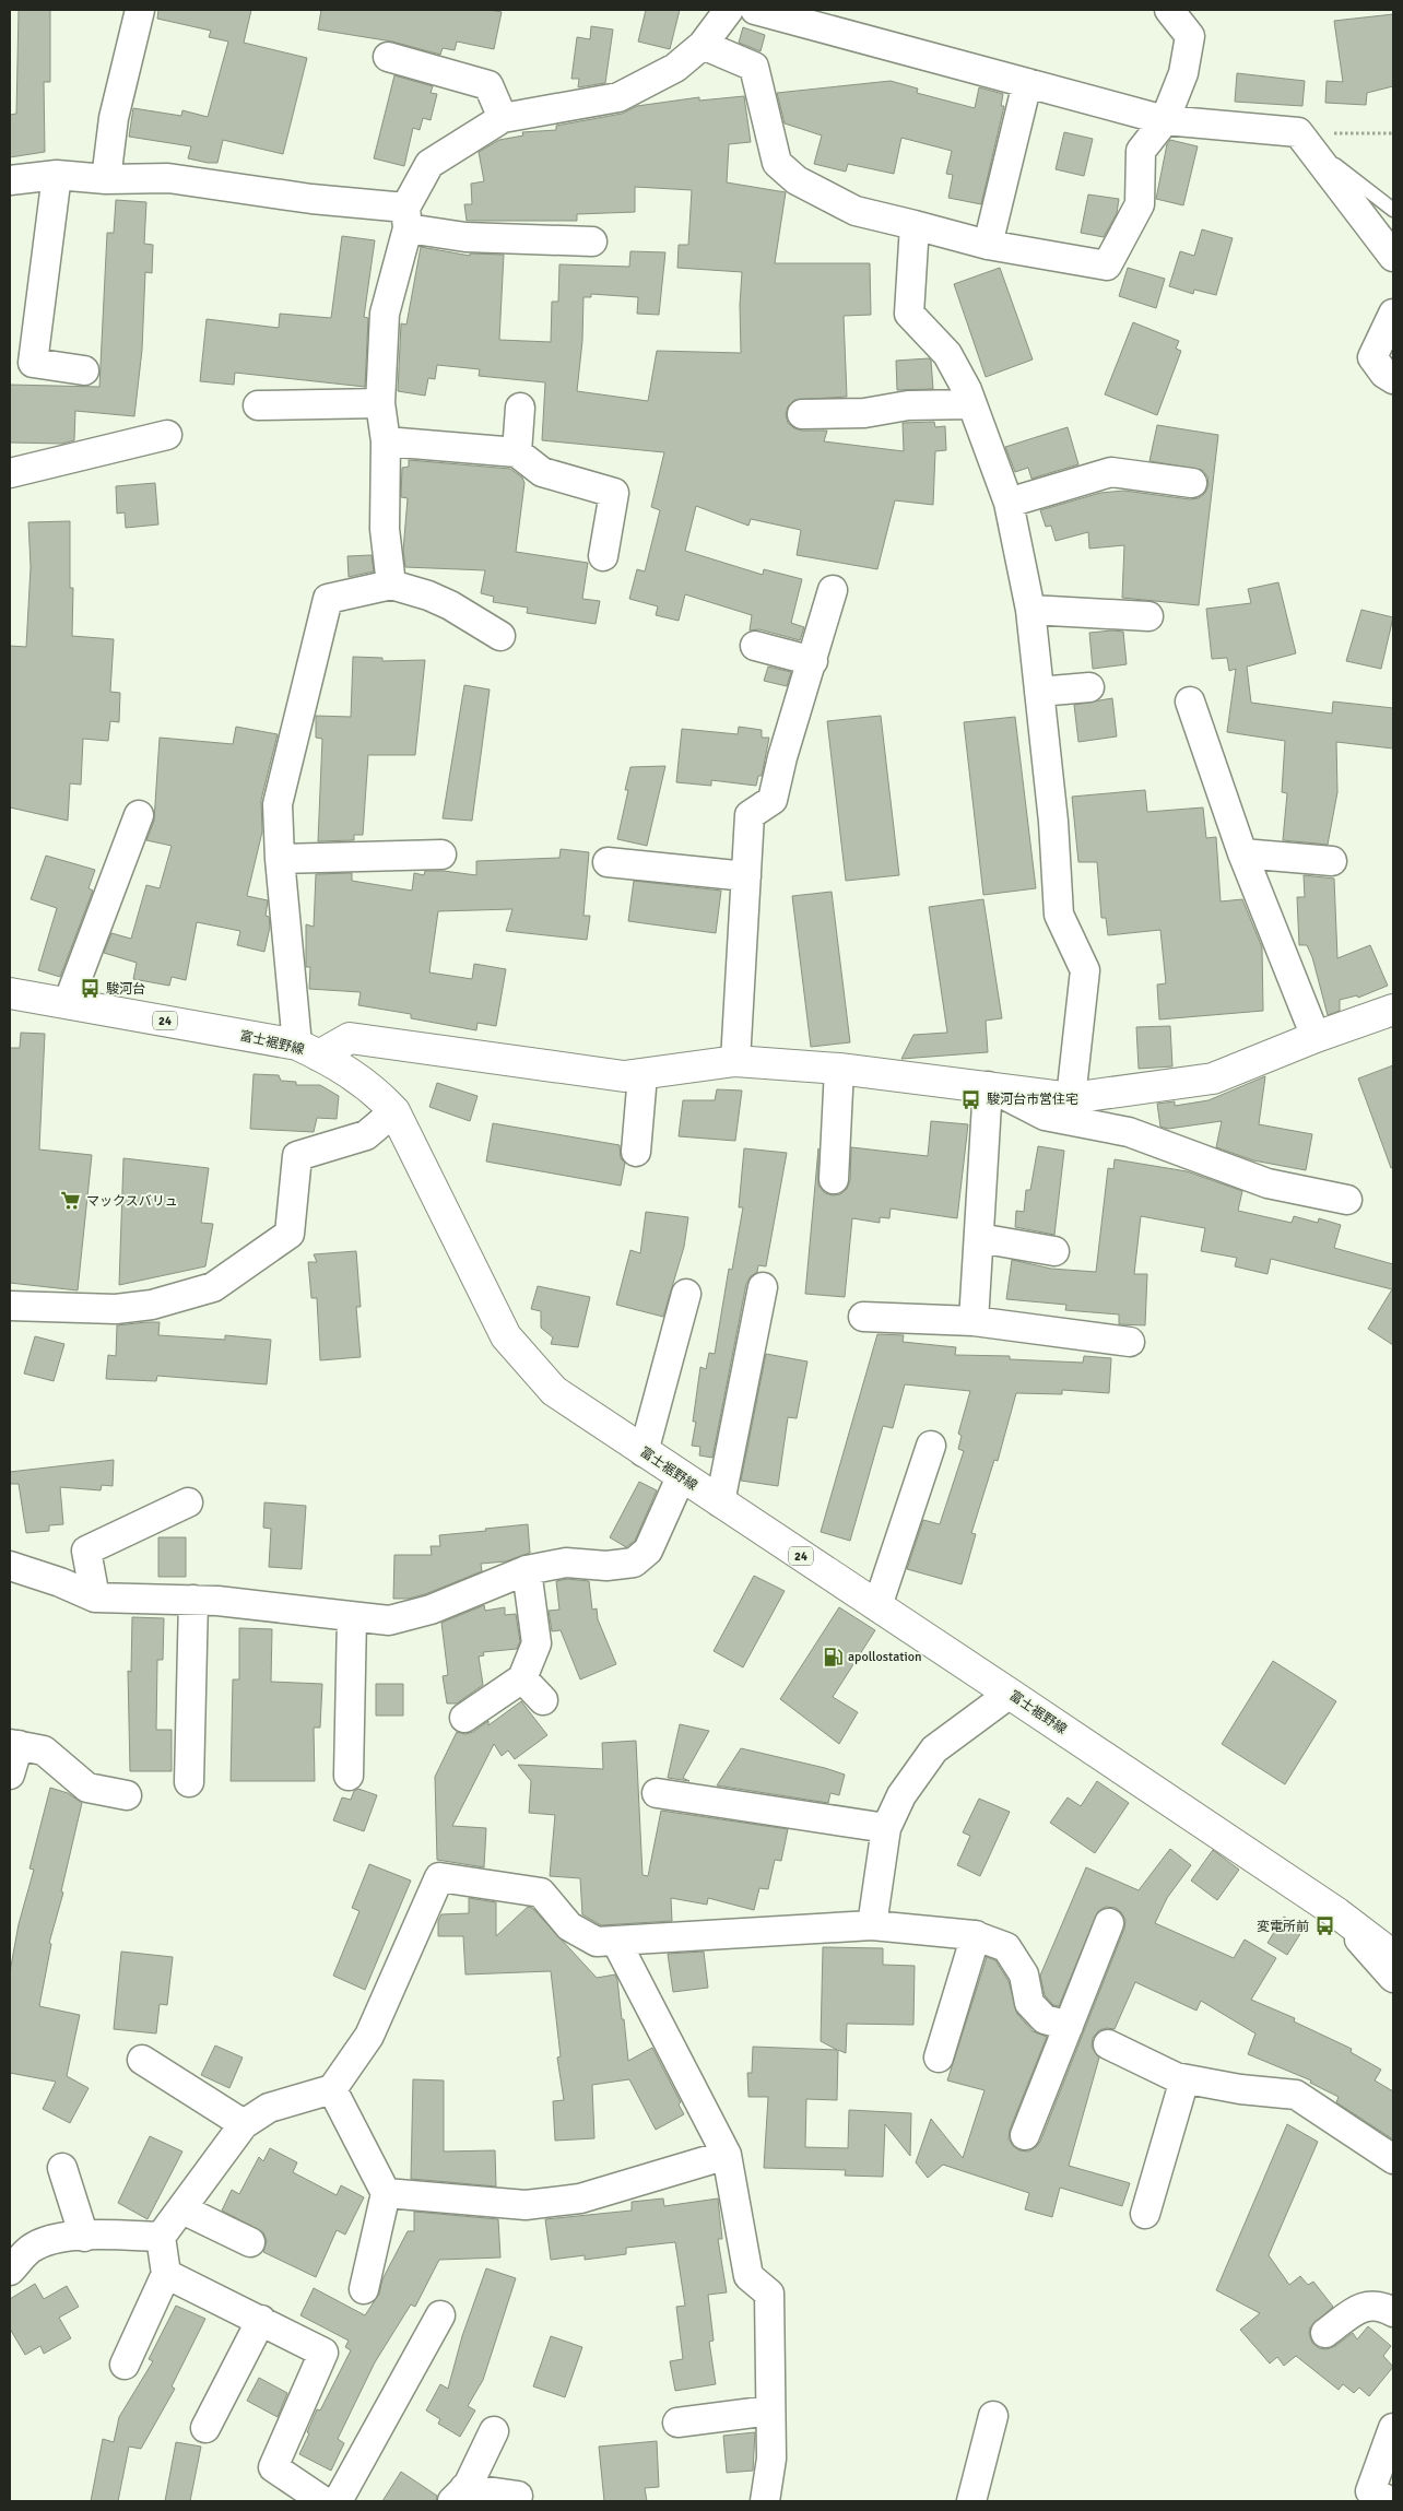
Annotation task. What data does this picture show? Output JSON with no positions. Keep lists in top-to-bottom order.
{
  "streets": {
    "main road": ["24", "富士裾野線"]
  },
  "places": {
    "bus stop": ["駿河台", "駿河台市営住宅", "変電所前"],
    "supermarket": ["マックスバリュ"],
    "fuel station": ["apollostation"]
  }
}
